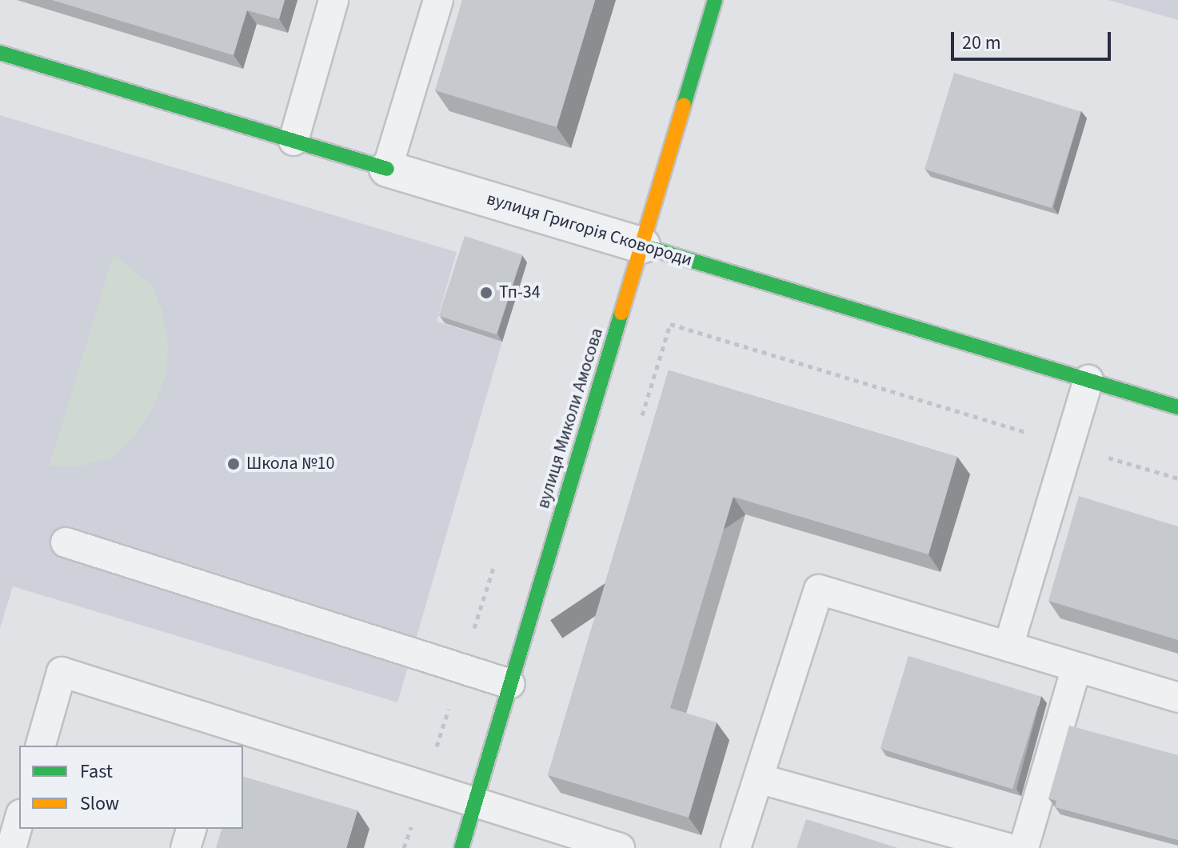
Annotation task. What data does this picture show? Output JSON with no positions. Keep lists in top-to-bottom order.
{
  "streets": {
    "street": ["вулиця Григорія Сковороди", "вулиця Миколи Амосова"]
  },
  "crossings": [
    ["вулиця Григорія Сковороди", "вулиця Миколи Амосова"]
  ],
  "places": ["Тп-34", "Школа №10"],
  "legend": ["Fast", "Slow"],
  "scale_bar": "20 m"
}
